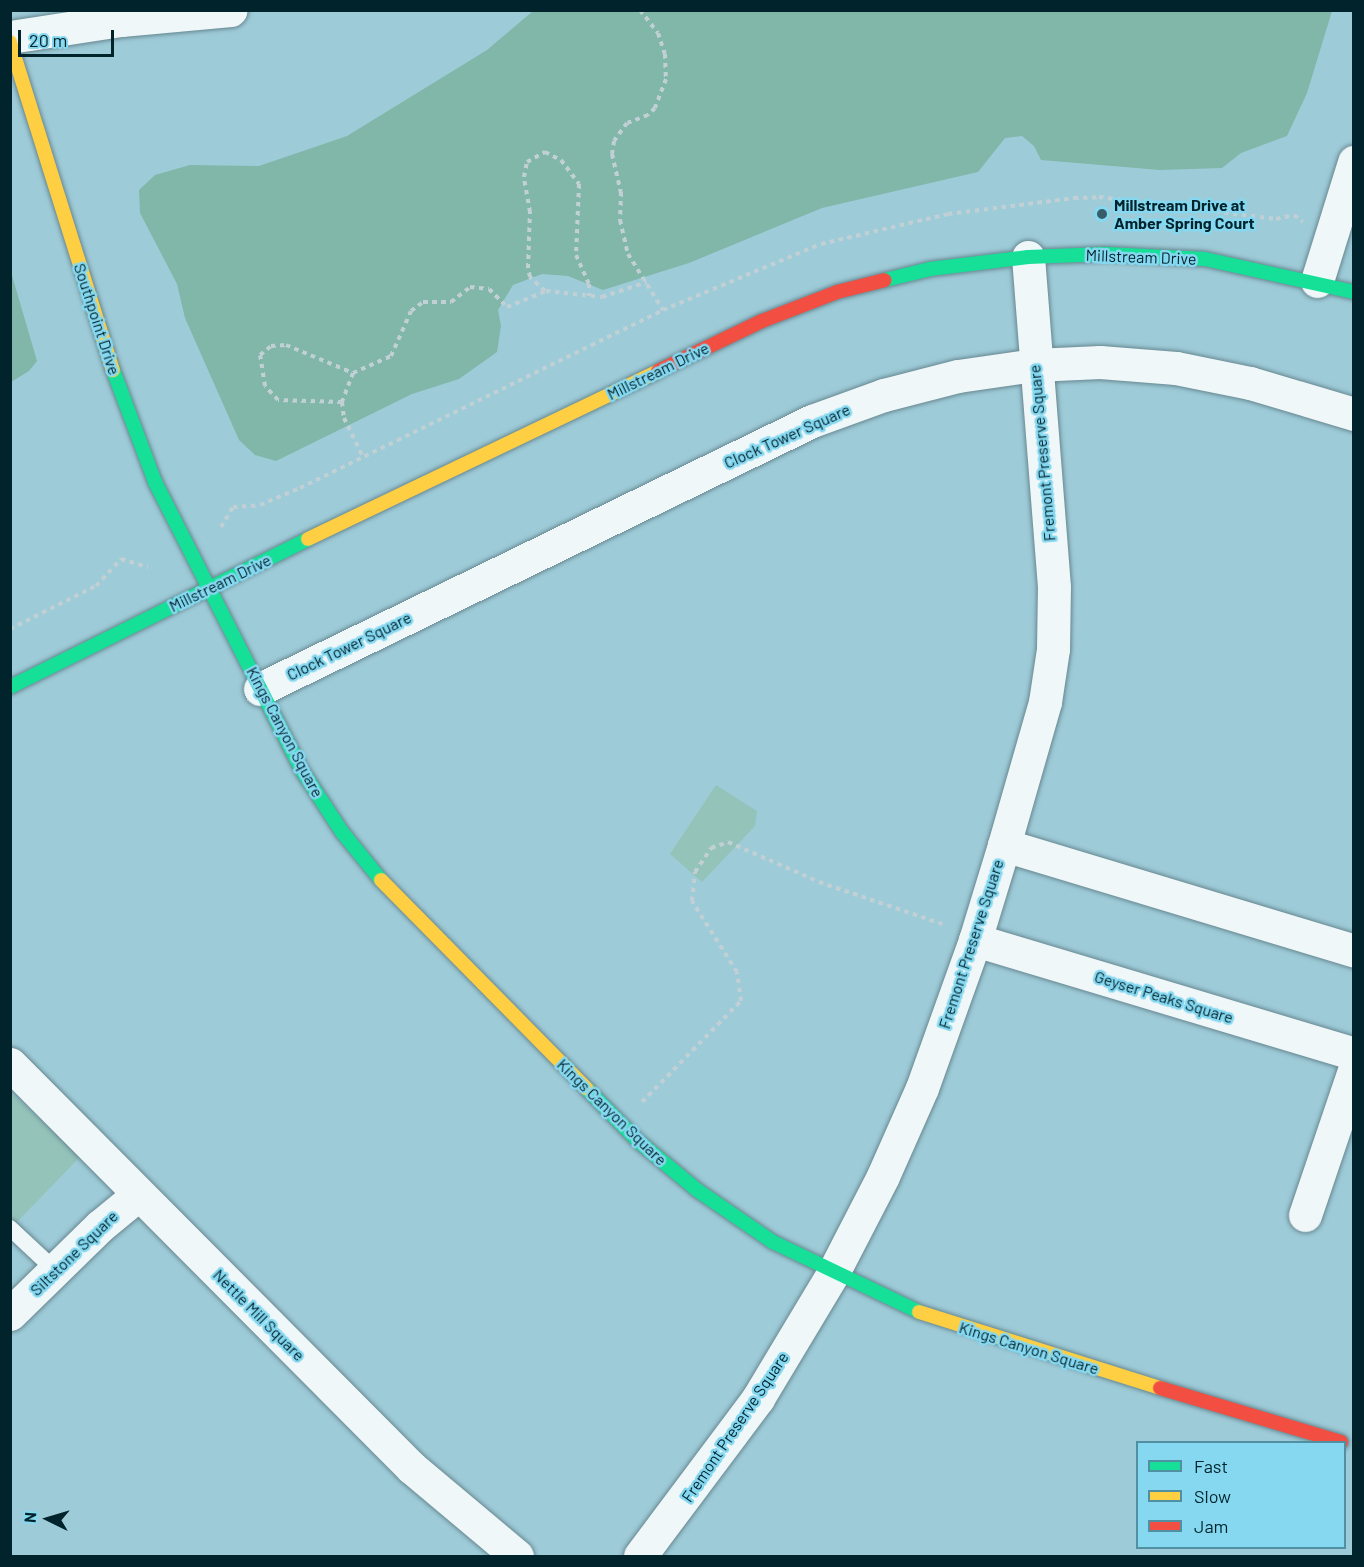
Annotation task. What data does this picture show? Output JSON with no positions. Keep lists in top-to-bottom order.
{
  "streets": {
    "street": [
      "Millstream Drive",
      "Southpoint Drive",
      "Clock Tower Square",
      "Fremont Preserve Square",
      "Kings Canyon Square",
      "Geyser Peaks Square",
      "Siltstone Square",
      "Nettle Mill Square"
    ]
  },
  "crossings": [
    ["Millstream Drive", "Southpoint Drive"],
    ["Millstream Drive", "Fremont Preserve Square"],
    ["Millstream Drive", "Kings Canyon Square"],
    ["Southpoint Drive", "Kings Canyon Square"],
    ["Clock Tower Square", "Fremont Preserve Square"],
    ["Clock Tower Square", "Kings Canyon Square"],
    ["Fremont Preserve Square", "Kings Canyon Square"],
    ["Fremont Preserve Square", "Geyser Peaks Square"],
    ["Siltstone Square", "Nettle Mill Square"]
  ],
  "places": ["Millstream Drive at Amber Spring Court"],
  "legend": ["Fast", "Slow", "Jam"],
  "scale_bar": "20 m",
  "north": "left"
}
